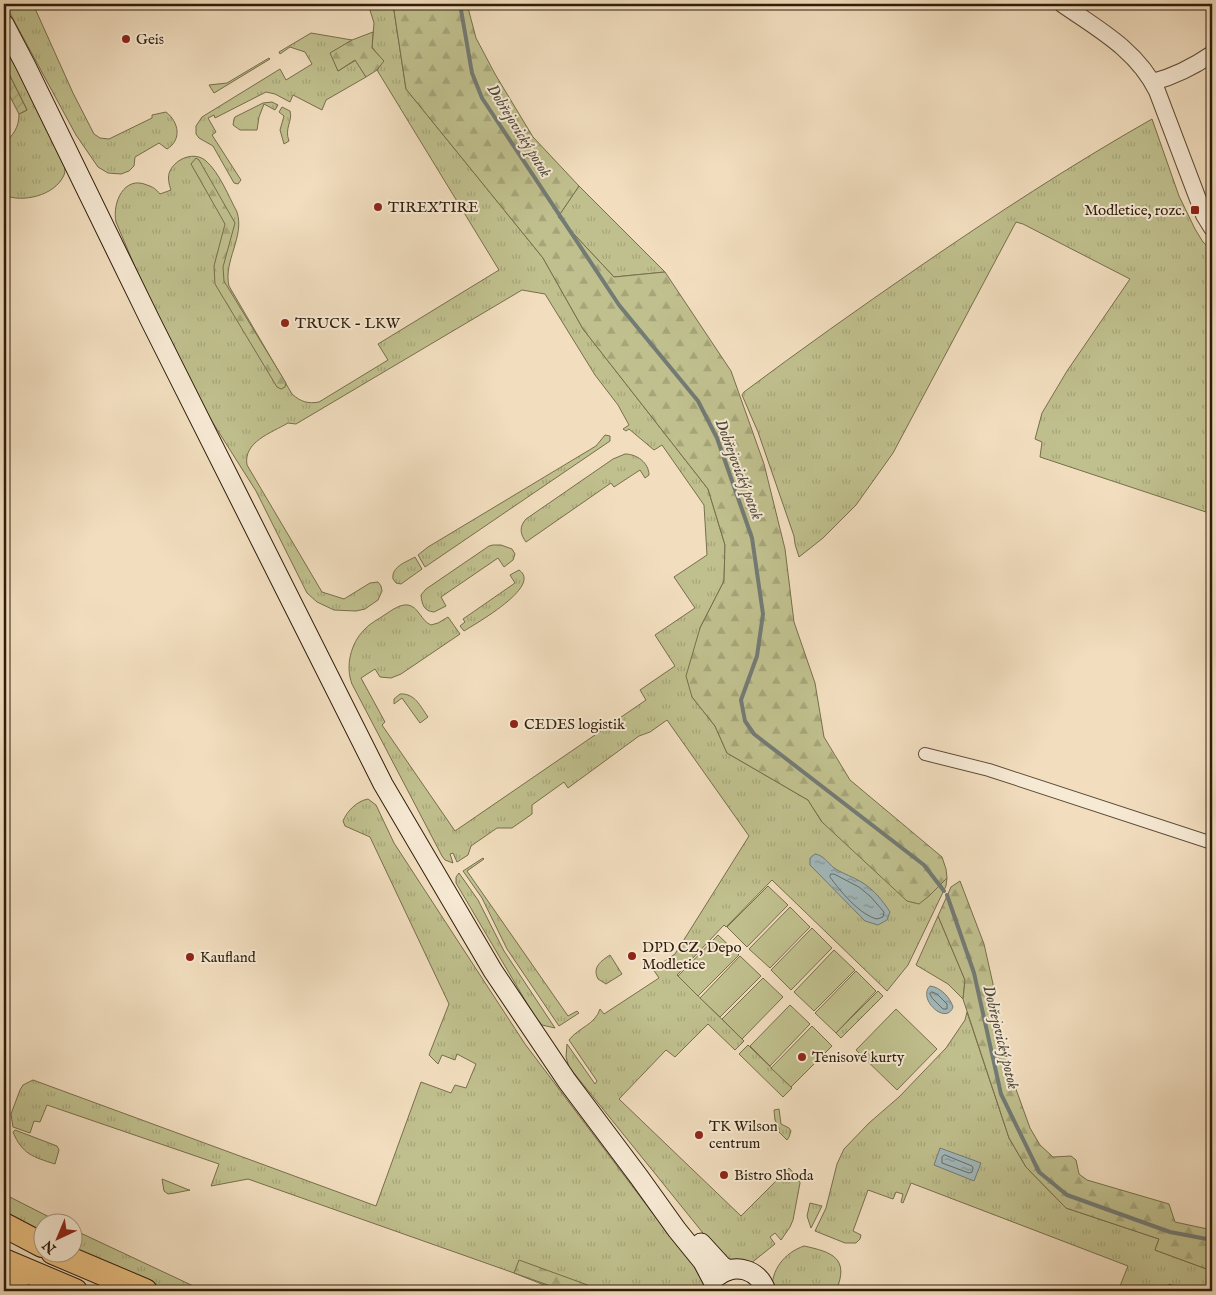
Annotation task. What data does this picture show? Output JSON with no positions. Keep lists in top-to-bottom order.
{
  "water": ["Dobřejovický potok"],
  "places": {
    "other": [
      "Geis",
      "TIREXTIRE",
      "TRUCK - LKW",
      "CEDES logistik",
      "DPD CZ, Depo Modletice",
      "Kaufland",
      "Tenisové kurty",
      "TK Wilson centrum",
      "Bistro Shoda"
    ],
    "transit": ["Modletice, rozc."]
  },
  "north": "bottom left"
}
